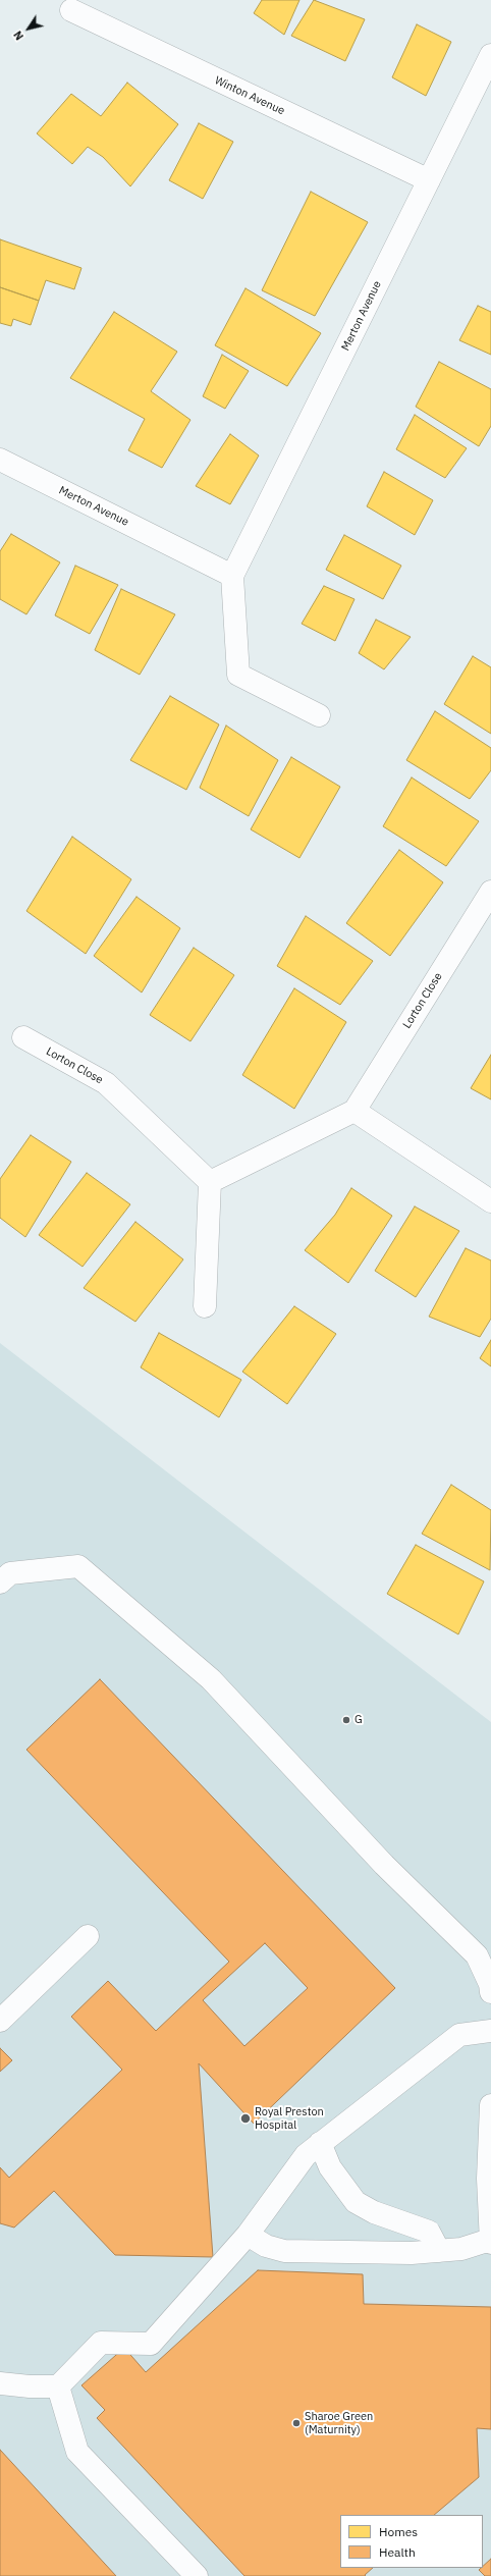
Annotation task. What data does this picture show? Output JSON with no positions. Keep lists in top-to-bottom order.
{
  "streets": {
    "street": ["Winton Avenue", "Merton Avenue", "Lorton Close"]
  },
  "crossings": [
    ["Winton Avenue", "Merton Avenue"]
  ],
  "places": ["G", "Royal Preston Hospital", "Sharoe Green (Maturnity)"],
  "legend": ["Homes", "Health"],
  "north": "bottom left"
}
